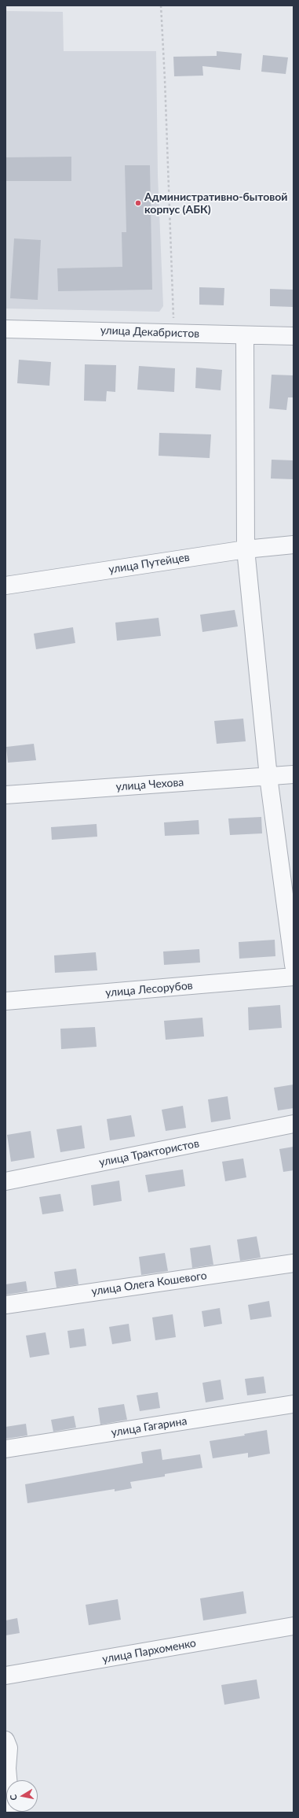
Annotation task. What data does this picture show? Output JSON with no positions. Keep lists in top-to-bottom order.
{
  "streets": {
    "street": [
      "улица Декабристов",
      "улица Путейцев",
      "улица Чехова",
      "улица Лесорубов",
      "улица Трактористов",
      "улица Олега Кошевого",
      "улица Гагарина",
      "улица Пархоменко"
    ]
  },
  "places": ["Административно-бытовой корпус (АБК)"],
  "north": "left"
}
